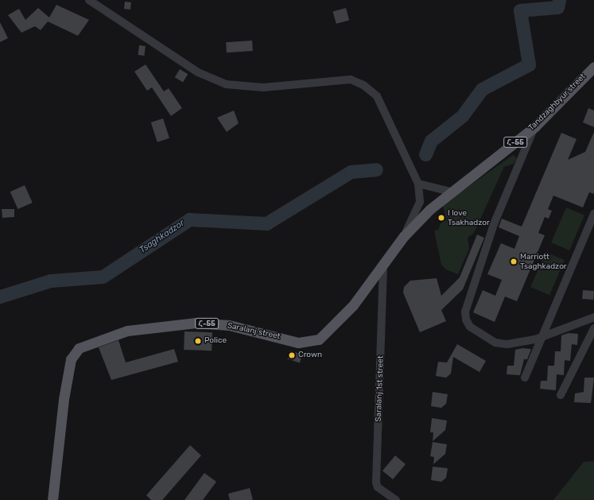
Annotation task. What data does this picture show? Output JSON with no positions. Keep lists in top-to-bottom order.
{
  "streets": {
    "main road": ["Tandzaghbyur street", "Հ-55", "Saralanj street"],
    "street": ["Saralanj 1st street"]
  },
  "crossings": [
    ["Tandzaghbyur street", "Saralanj street"],
    ["Saralanj street", "Saralanj 1st street"]
  ],
  "water": ["Tsaghkadzor"],
  "places": [
    "I love Tsakhadzor",
    "Marriott Tsaghkadzor",
    "Police",
    "Crown"
  ]
}
